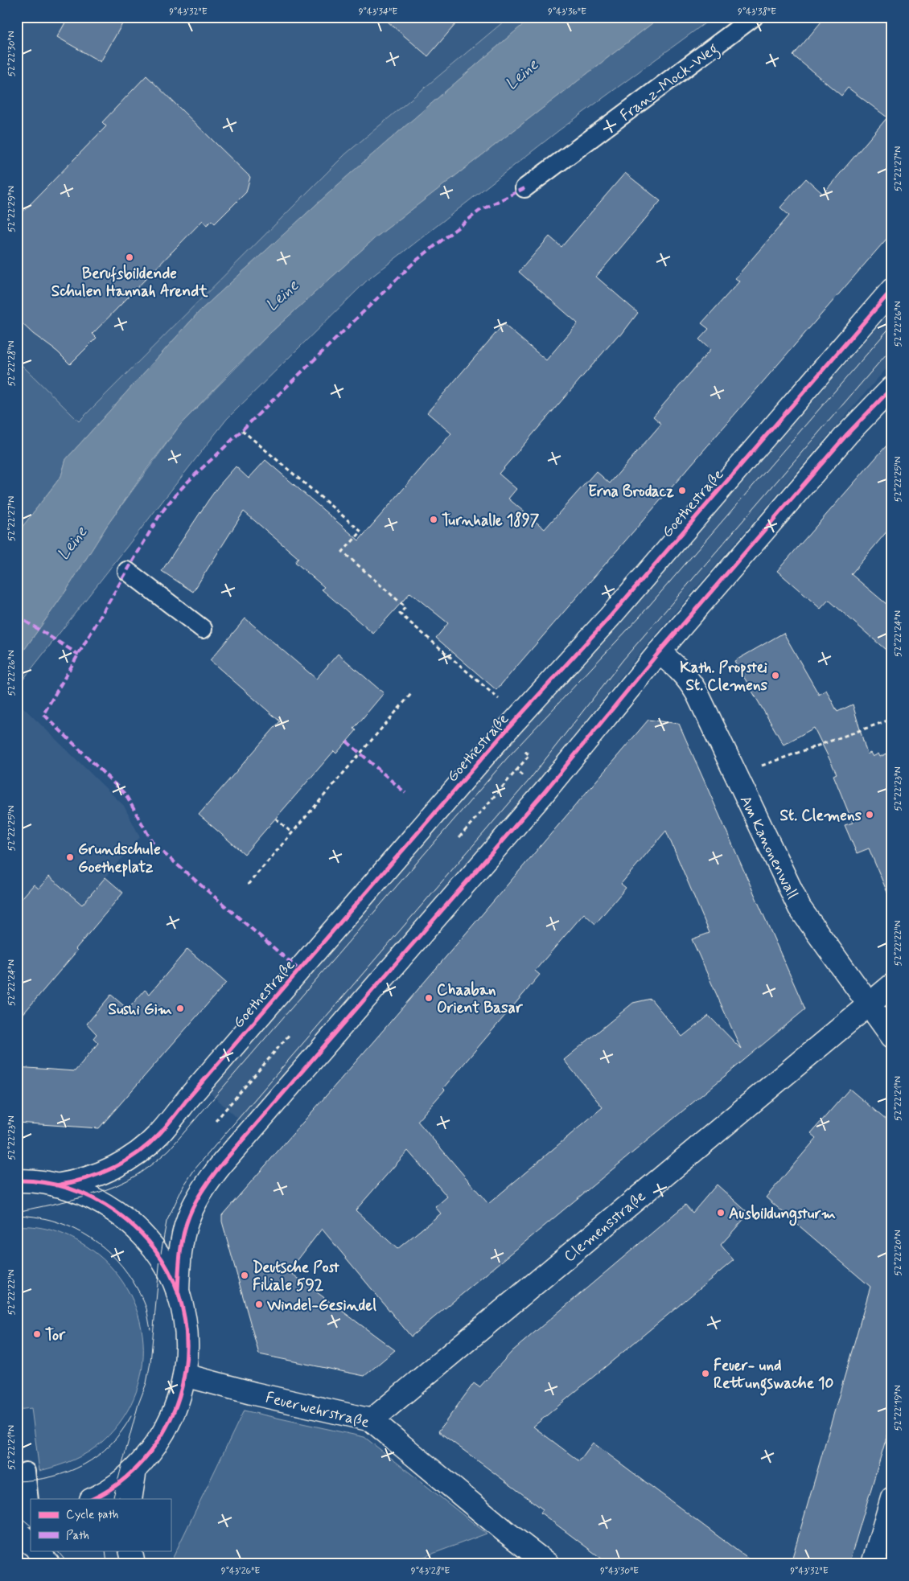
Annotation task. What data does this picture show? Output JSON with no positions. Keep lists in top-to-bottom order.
{
  "streets": {
    "street": [
      "Goethestraße",
      "Am Kanonenwall",
      "Clemensstraße",
      "Feuerwehrstraße"
    ],
    "lane": ["Franz-Mock-Weg"]
  },
  "crossings": [
    ["Am Kanonenwall", "Clemensstraße"],
    ["Clemensstraße", "Feuerwehrstraße"]
  ],
  "water": ["Leine"],
  "places": [
    "Berufsbildende Schulen Hannah Arendt",
    "Erna Brodacz",
    "Turnhalle 1897",
    "Kath. Propstei St. Clemens",
    "St. Clemens",
    "Grundschule Goetheplatz",
    "Chaaban Orient Basar",
    "Sushi Gim",
    "Ausbildungsturm",
    "Deutsche Post Filiale 592",
    "Windel-Gesindel",
    "Tor",
    "Feuer- und Rettungswache 10"
  ],
  "legend": ["Cycle path", "Path"],
  "coordinates": [
    "9°43'32\"E",
    "9°43'34\"E",
    "9°43'36\"E",
    "9°43'38\"E",
    "52°22'30\"N",
    "52°22'27\"N",
    "52°22'29\"N",
    "52°22'26\"N",
    "52°22'28\"N",
    "52°22'25\"N",
    "52°22'24\"N",
    "52°22'23\"N",
    "52°22'22\"N",
    "52°22'21\"N",
    "52°22'20\"N",
    "52°22'19\"N",
    "9°43'26\"E",
    "9°43'28\"E",
    "9°43'30\"E"
  ]
}
